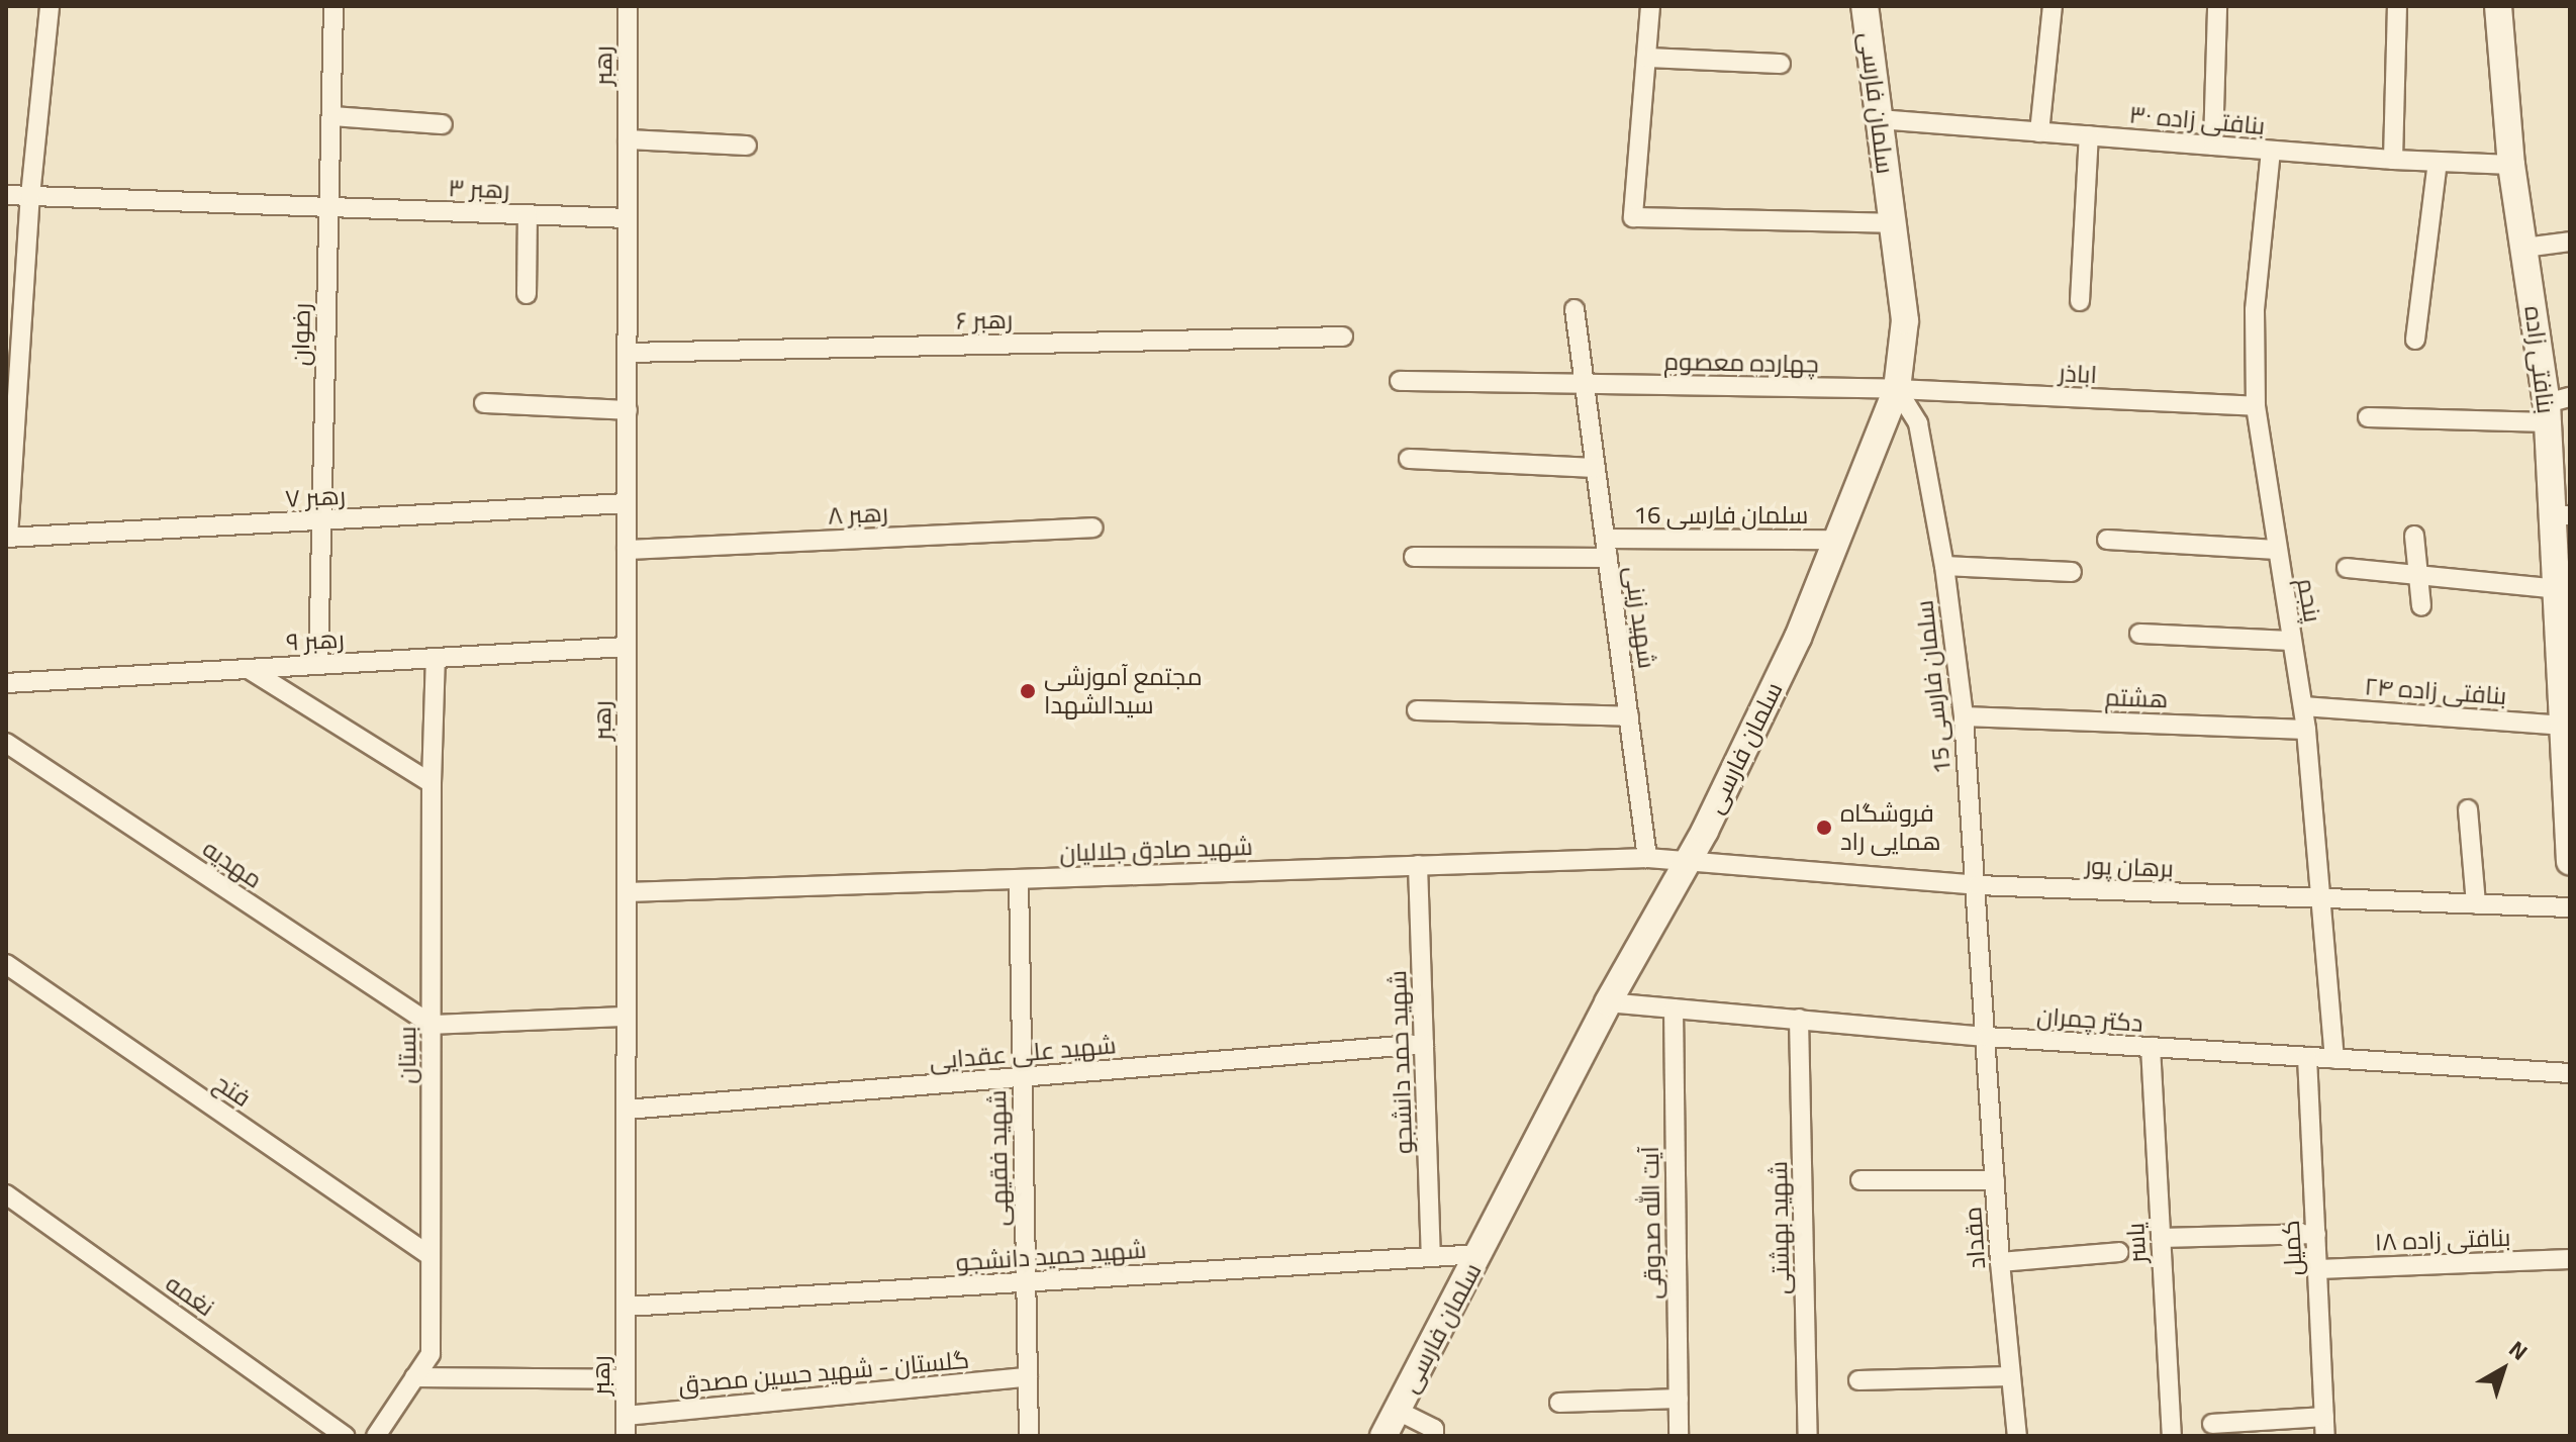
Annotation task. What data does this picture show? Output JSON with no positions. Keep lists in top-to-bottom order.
{
  "streets": {
    "main road": ["سلمان فارسی", "بنافتی زاده"],
    "street": [
      "رهبر",
      "بنافتی زاده ۳۰",
      "رهبر ۳",
      "رهبر ۶",
      "رضوان",
      "چهارده معصوم",
      "اباذر",
      "رهبر ۷",
      "رهبر ۸",
      "سلمان فارسی 16",
      "پنجم",
      "شهید زینی",
      "رهبر ۹",
      "سلمان فارسی 15",
      "بنافتی زاده ۲۴",
      "هشتم",
      "شهید صادق جلالیان",
      "مهدیه",
      "برهان پور",
      "دکتر چمران",
      "شهید علی عقدایی",
      "بستان",
      "شهید حمد دانشجو",
      "فتح",
      "شهید فقیهی",
      "آیت الله صدوقی",
      "شهید بهشتی",
      "مقداد",
      "بنافتی زاده ۱۸",
      "یاسر",
      "کمیل",
      "شهید حمید دانشجو",
      "نغمه",
      "گلستان - شهید حسین مصدق"
    ]
  },
  "crossings": [
    ["رهبر", "رهبر ۳"],
    ["رهبر", "رهبر ۶"],
    ["رهبر", "رهبر ۷"],
    ["رهبر", "رهبر ۸"],
    ["رهبر", "رهبر ۹"],
    ["رهبر", "شهید صادق جلالیان"],
    ["رهبر", "شهید علی عقدایی"],
    ["رهبر", "شهید حمید دانشجو"],
    ["رهبر", "گلستان - شهید حسین مصدق"],
    ["سلمان فارسی", "بنافتی زاده ۳۰"],
    ["سلمان فارسی", "چهارده معصوم"],
    ["سلمان فارسی", "اباذر"],
    ["سلمان فارسی", "سلمان فارسی 16"],
    ["سلمان فارسی", "سلمان فارسی 15"],
    ["سلمان فارسی", "شهید صادق جلالیان"],
    ["سلمان فارسی", "برهان پور"],
    ["سلمان فارسی", "دکتر چمران"],
    ["سلمان فارسی", "شهید حمید دانشجو"],
    ["بنافتی زاده ۳۰", "بنافتی زاده"],
    ["بنافتی زاده ۳۰", "پنجم"],
    ["رهبر ۳", "رضوان"],
    ["رضوان", "رهبر ۷"],
    ["رضوان", "رهبر ۹"],
    ["بنافتی زاده", "بنافتی زاده ۲۴"],
    ["چهارده معصوم", "اباذر"],
    ["چهارده معصوم", "شهید زینی"],
    ["چهارده معصوم", "سلمان فارسی 15"],
    ["اباذر", "پنجم"],
    ["اباذر", "سلمان فارسی 15"],
    ["سلمان فارسی 16", "شهید زینی"],
    ["پنجم", "بنافتی زاده ۲۴"],
    ["پنجم", "هشتم"],
    ["پنجم", "برهان پور"],
    ["پنجم", "دکتر چمران"],
    ["شهید زینی", "شهید صادق جلالیان"],
    ["رهبر ۹", "بستان"],
    ["سلمان فارسی 15", "هشتم"],
    ["سلمان فارسی 15", "برهان پور"],
    ["سلمان فارسی 15", "دکتر چمران"],
    ["سلمان فارسی 15", "مقداد"],
    ["شهید صادق جلالیان", "برهان پور"],
    ["شهید صادق جلالیان", "شهید حمد دانشجو"],
    ["شهید صادق جلالیان", "شهید فقیهی"],
    ["مهدیه", "بستان"],
    ["دکتر چمران", "آیت الله صدوقی"],
    ["دکتر چمران", "شهید بهشتی"],
    ["دکتر چمران", "مقداد"],
    ["دکتر چمران", "یاسر"],
    ["دکتر چمران", "کمیل"],
    ["شهید علی عقدایی", "شهید حمد دانشجو"],
    ["شهید علی عقدایی", "شهید فقیهی"],
    ["بستان", "فتح"],
    ["شهید حمد دانشجو", "شهید حمید دانشجو"],
    ["شهید فقیهی", "شهید حمید دانشجو"],
    ["شهید فقیهی", "گلستان - شهید حسین مصدق"],
    ["بنافتی زاده ۱۸", "کمیل"]
  ],
  "places": ["مجتمع آموزشی سیدالشهدا", "فروشگاه همایی راد"],
  "north": "top right"
}
